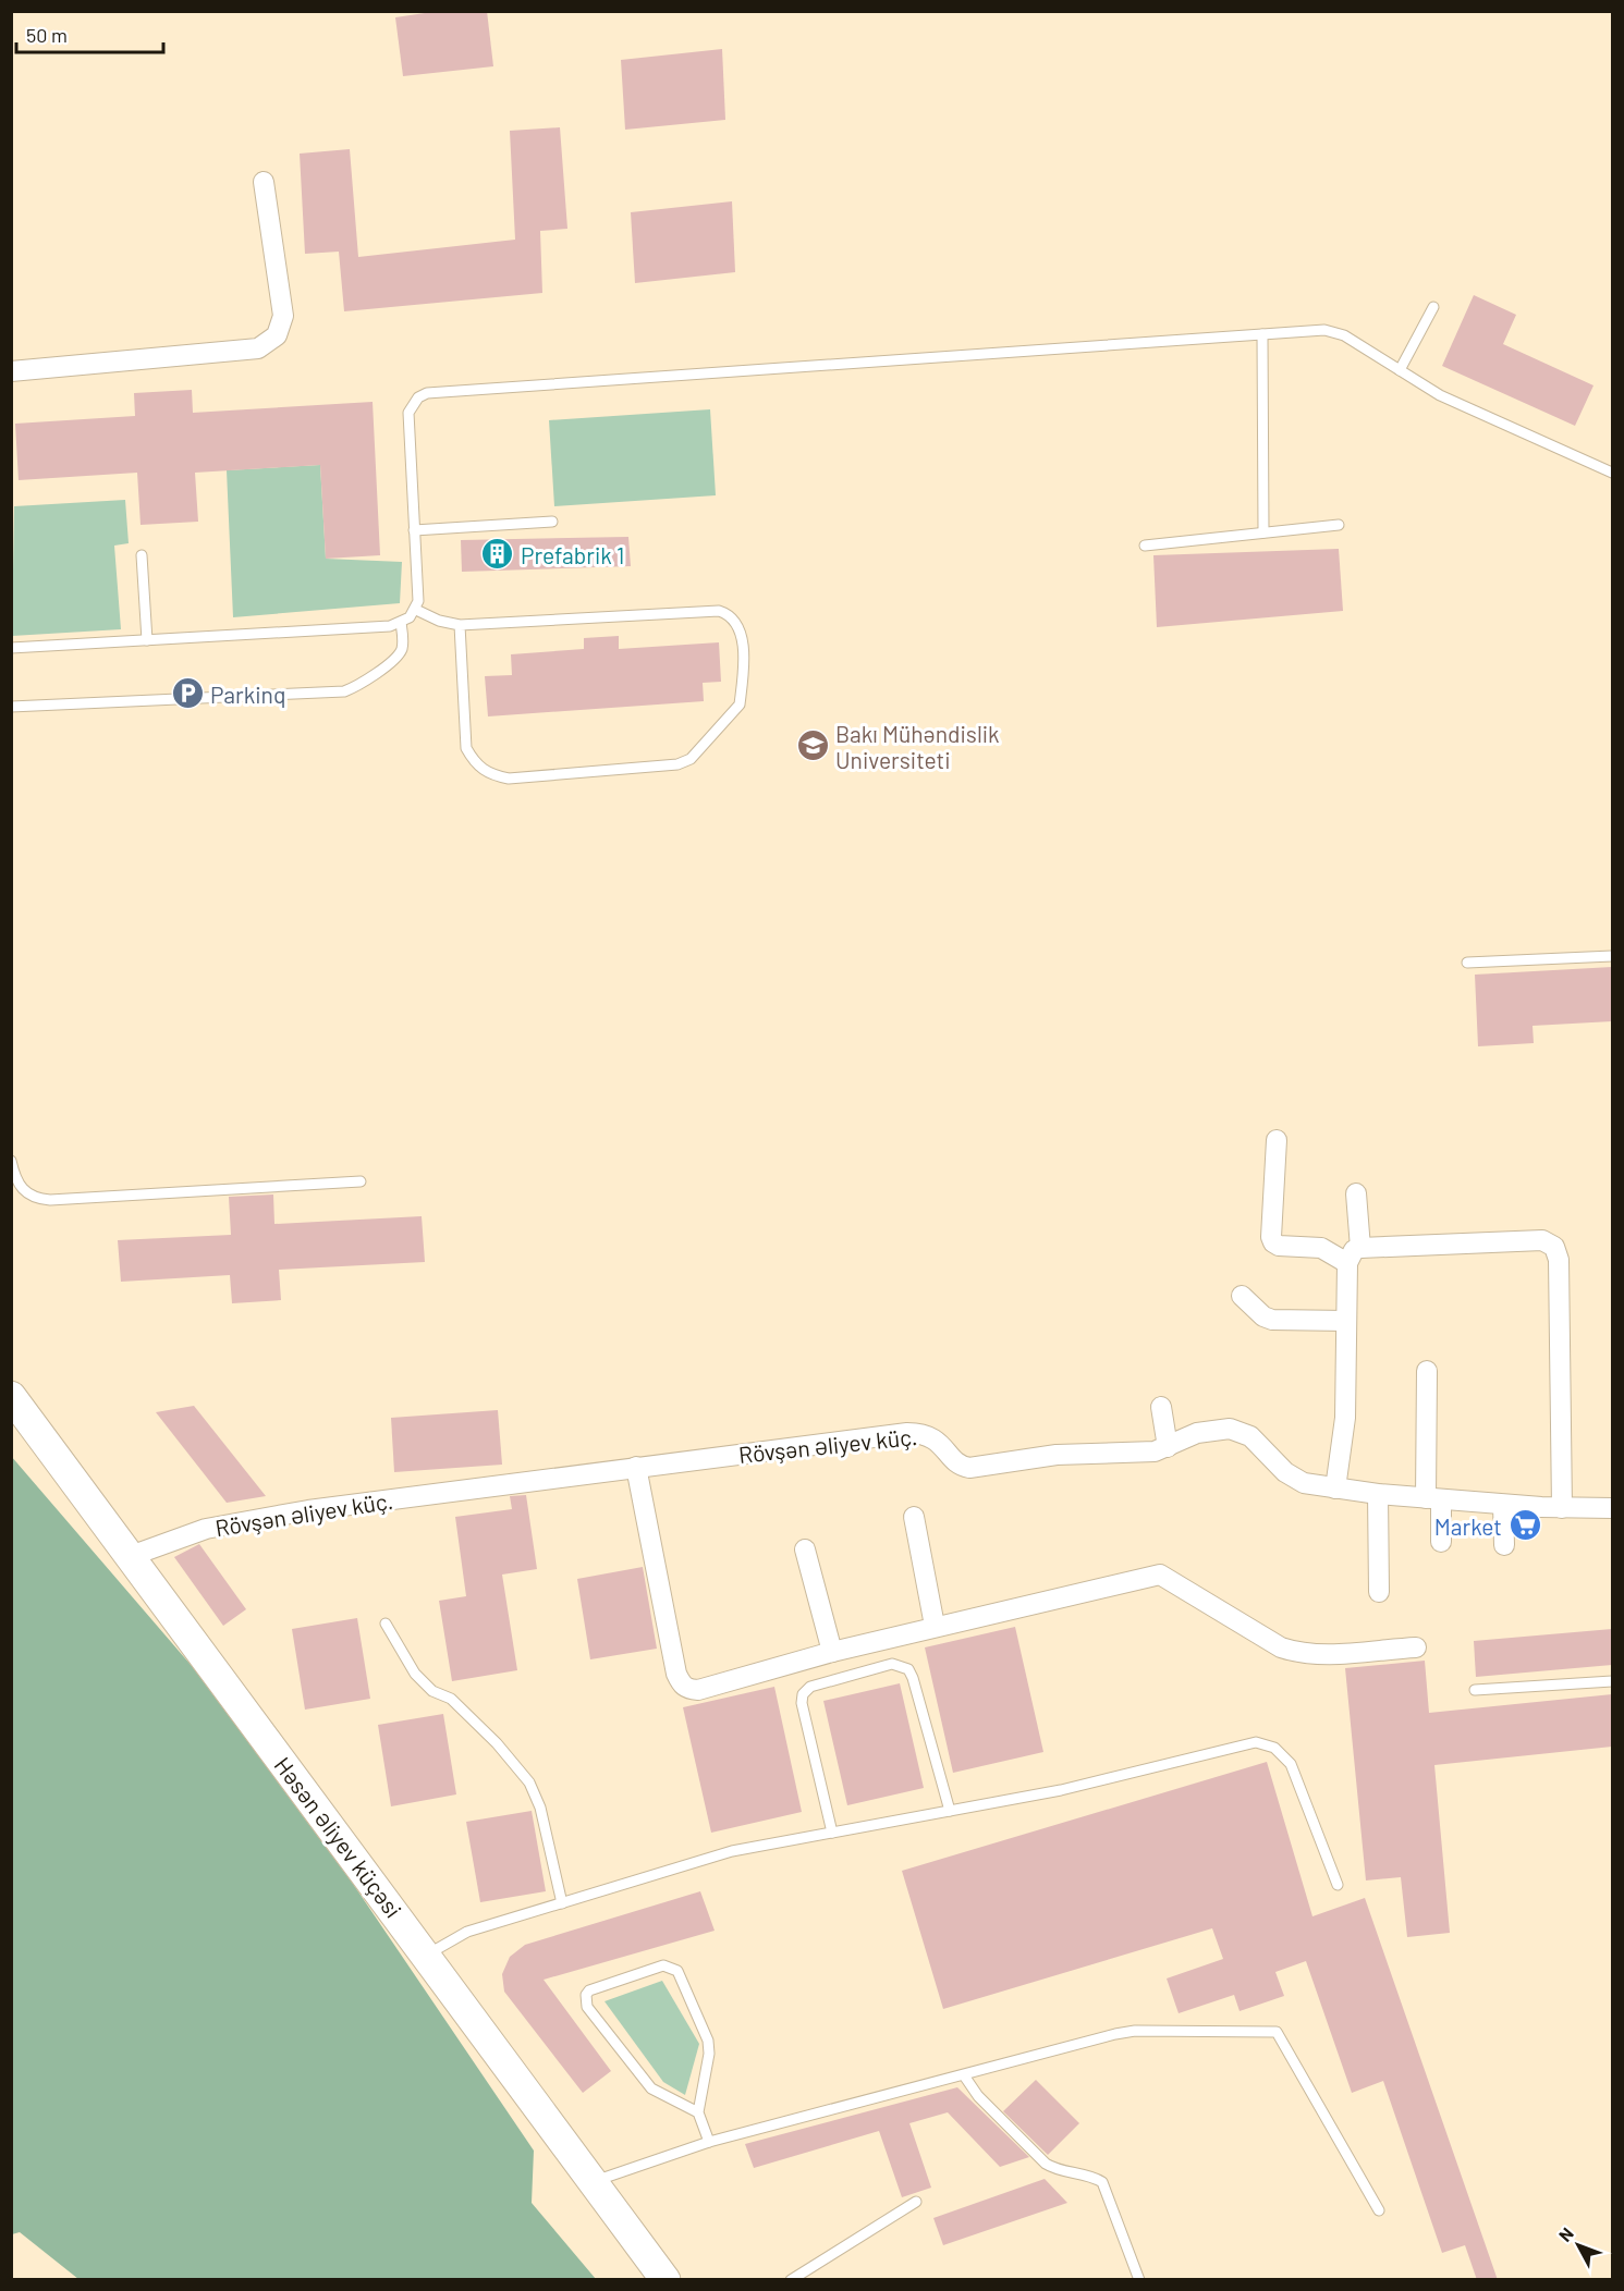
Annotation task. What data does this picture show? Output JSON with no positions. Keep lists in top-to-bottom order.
{
  "streets": {
    "main road": ["Həsən Əliyev küçəsi"],
    "street": ["Rövşən Əliyev küç."]
  },
  "crossings": [
    ["Rövşən Əliyev küç.", "Həsən Əliyev küçəsi"]
  ],
  "places": {
    "building": ["Prefabrik 1"],
    "parking": ["Parkinq"],
    "school or university": ["Bakı Mühəndislik Universiteti"],
    "supermarket": ["Market"]
  },
  "scale_bar": "50 m",
  "north": "top left"
}
